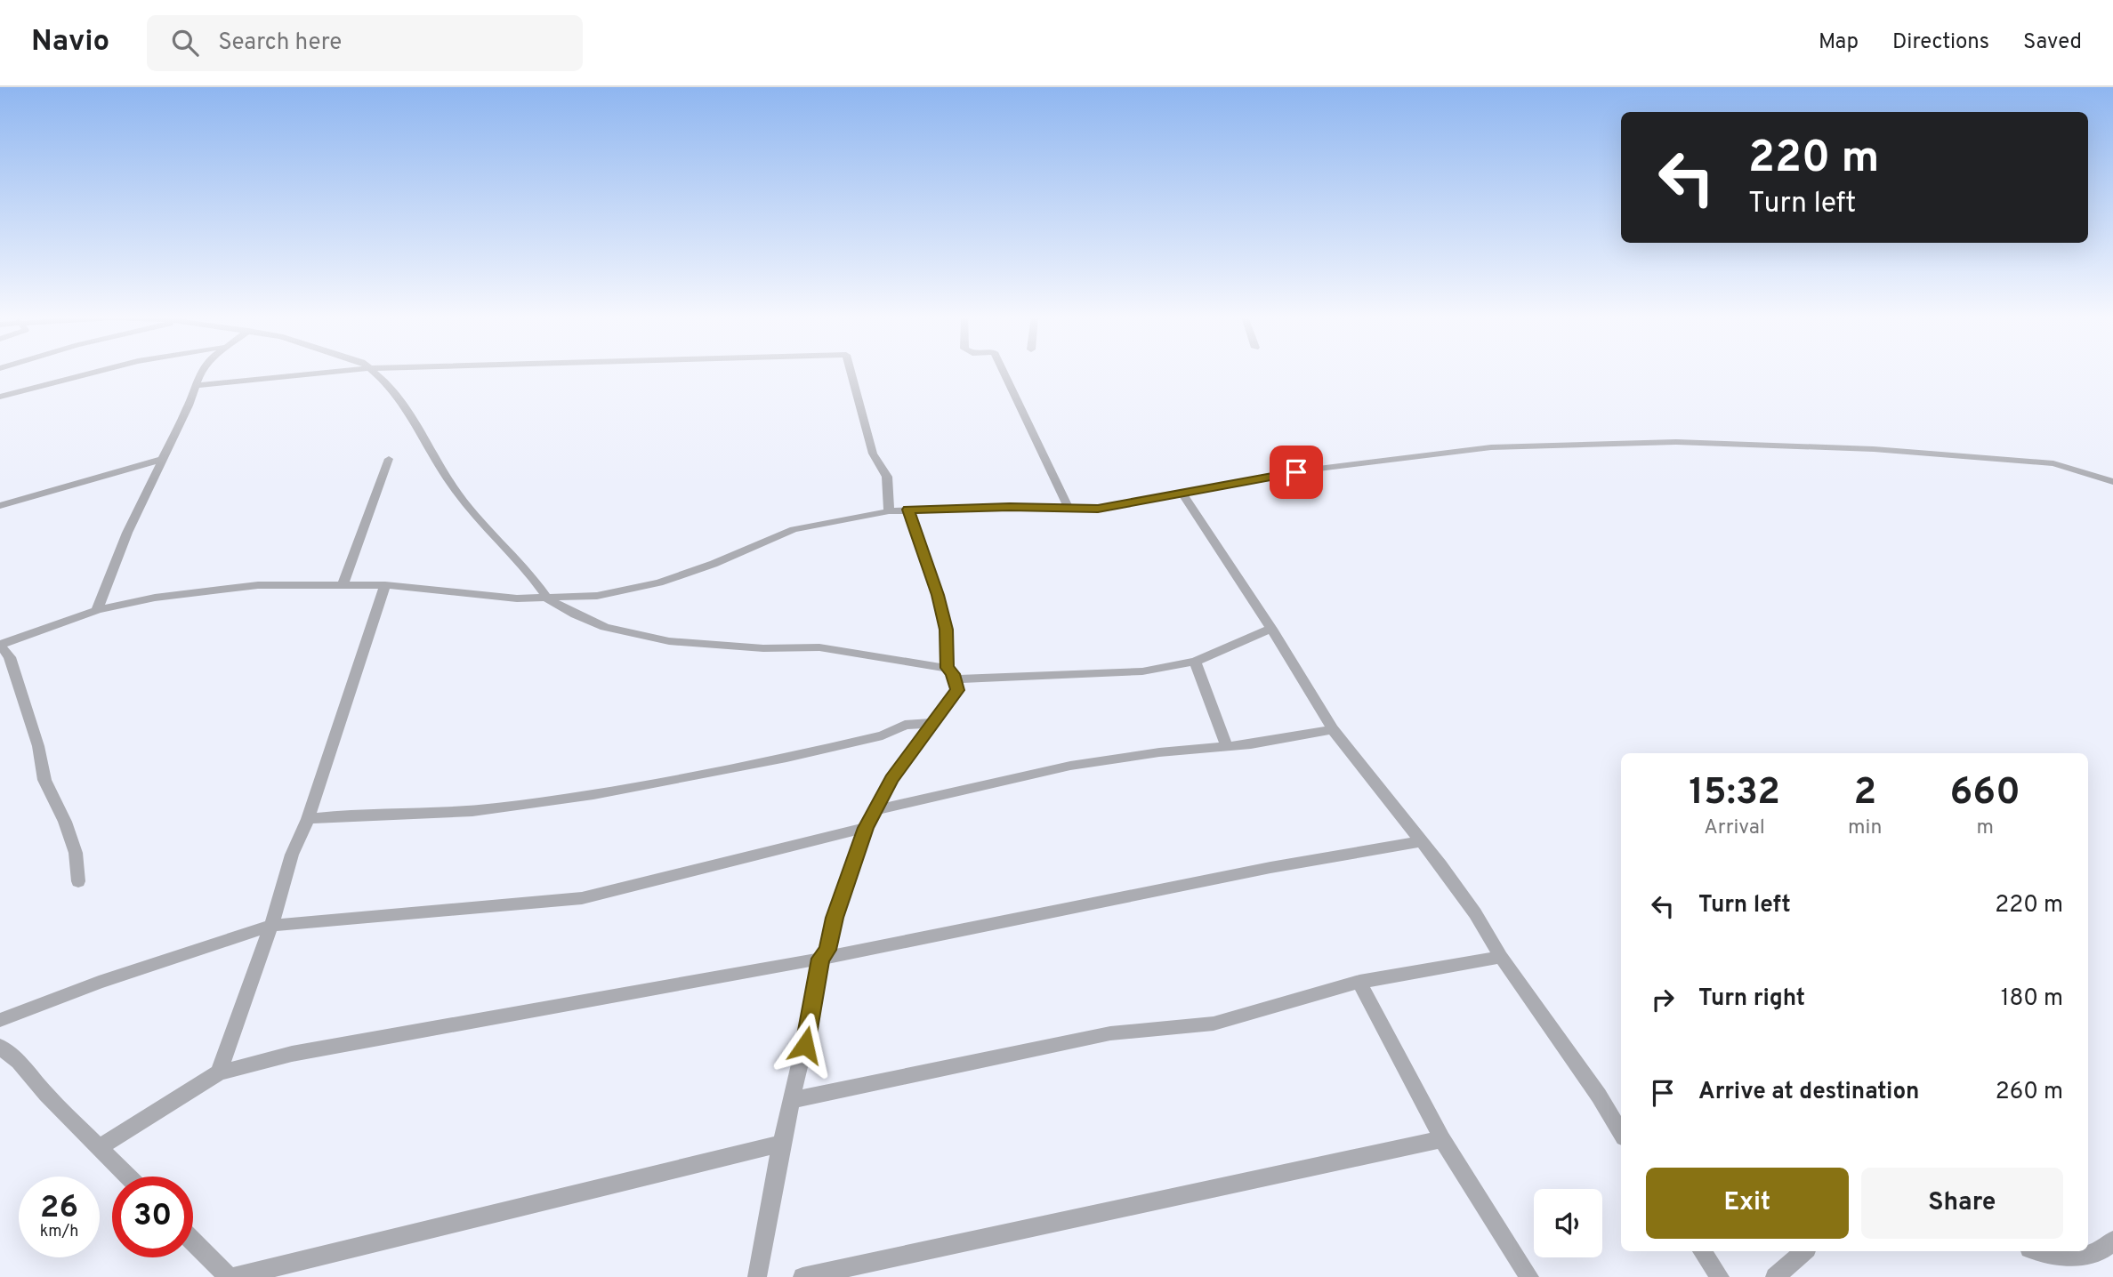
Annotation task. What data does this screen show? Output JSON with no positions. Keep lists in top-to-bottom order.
{
  "page": {
    "header": "Navio",
    "search": "Search here",
    "nav": ["Map", "Directions", "Saved"],
    "turn": ["220 m", "Turn left"],
    "eta": [
      "15:32",
      "Arrival",
      "2",
      "min",
      "660",
      "m"
    ],
    "list": [
      {
        "name": "Turn left",
        "value": "220 m"
      },
      {
        "name": "Turn right",
        "value": "180 m"
      },
      {
        "name": "Arrive at destination",
        "value": "260 m"
      }
    ],
    "buttons": ["Exit", "Share"],
    "speed": "26 km/h",
    "limit": "30"
  }
}
